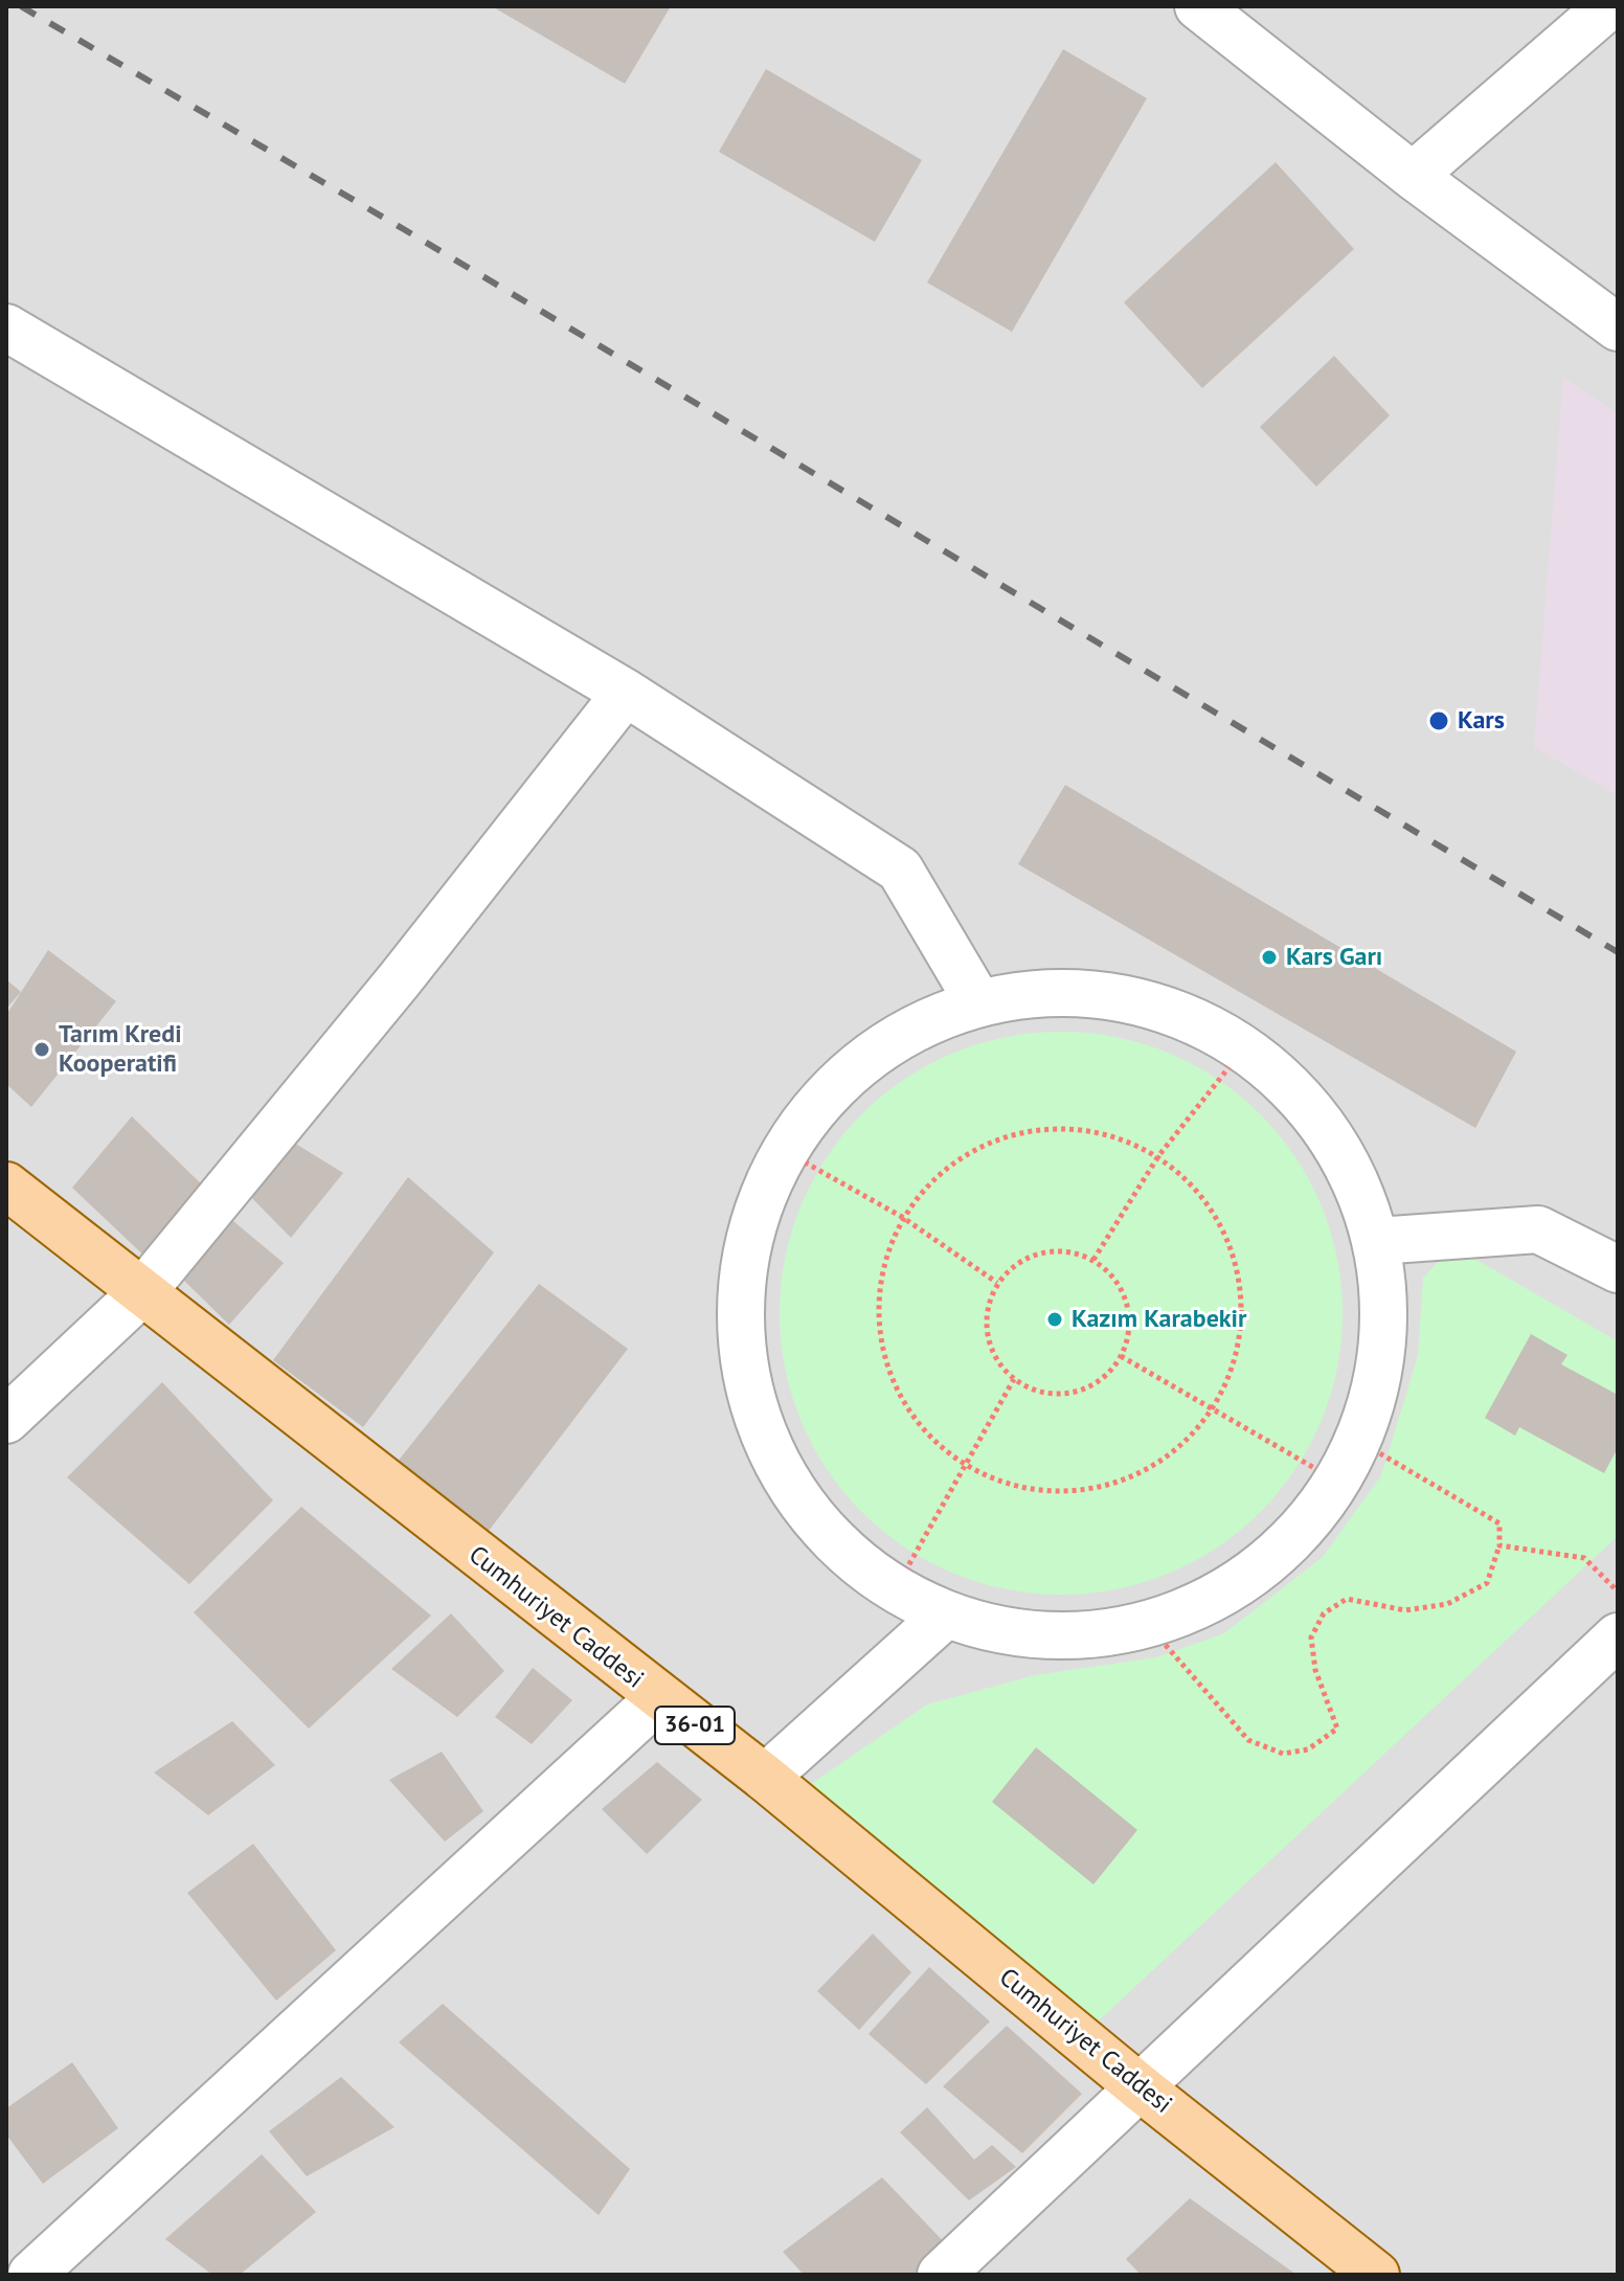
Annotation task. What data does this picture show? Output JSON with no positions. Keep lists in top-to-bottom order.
{
  "streets": {
    "main road": ["Cumhuriyet Caddesi", "36-01"]
  },
  "places": [
    "Kars",
    "Kars Garı",
    "Tarım Kredi Kooperatifi",
    "Kazım Karabekir"
  ]
}
